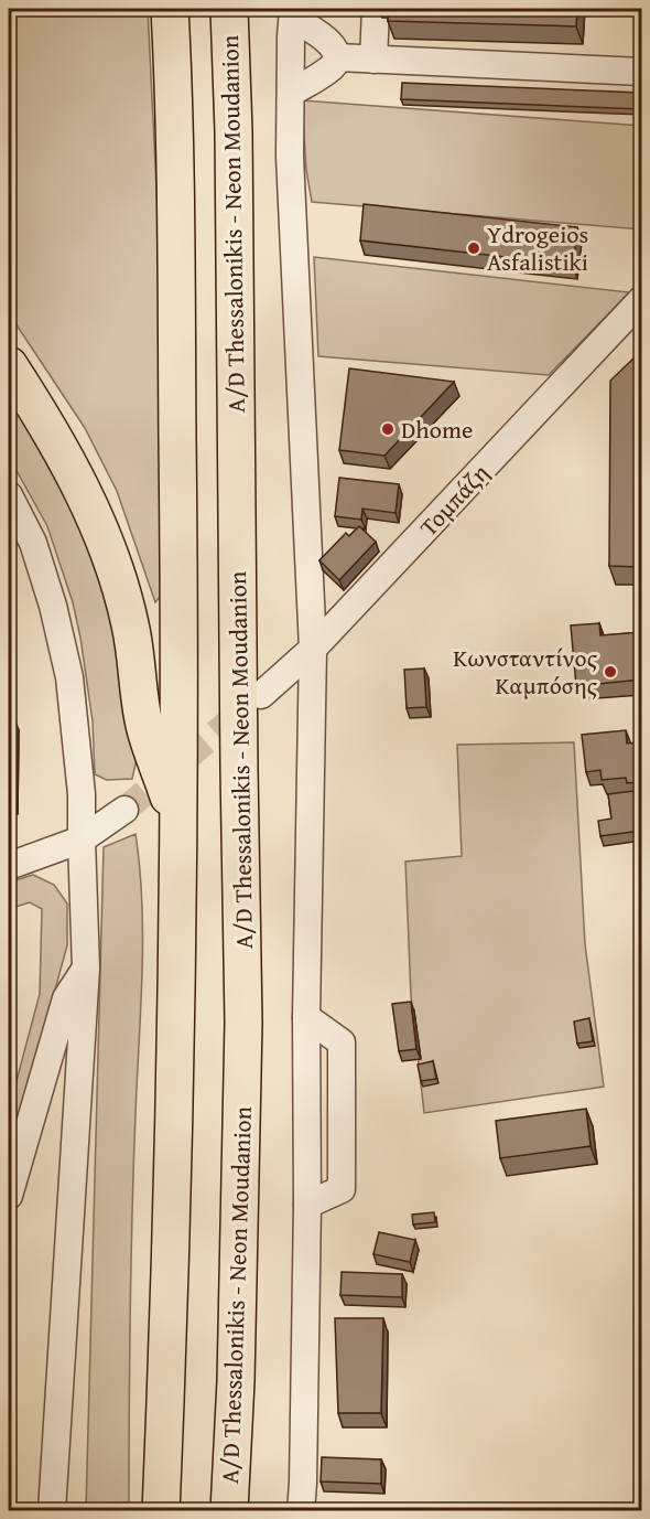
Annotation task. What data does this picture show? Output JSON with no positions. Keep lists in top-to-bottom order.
{
  "streets": {
    "highway": ["A/D Thessalonikis - Neon Moudanion"],
    "street": ["Τομπάζη"]
  },
  "places": ["Ydrogeios Asfalistiki", "Dhome", "Κωνσταντίνος Καμπόσης"]
}
